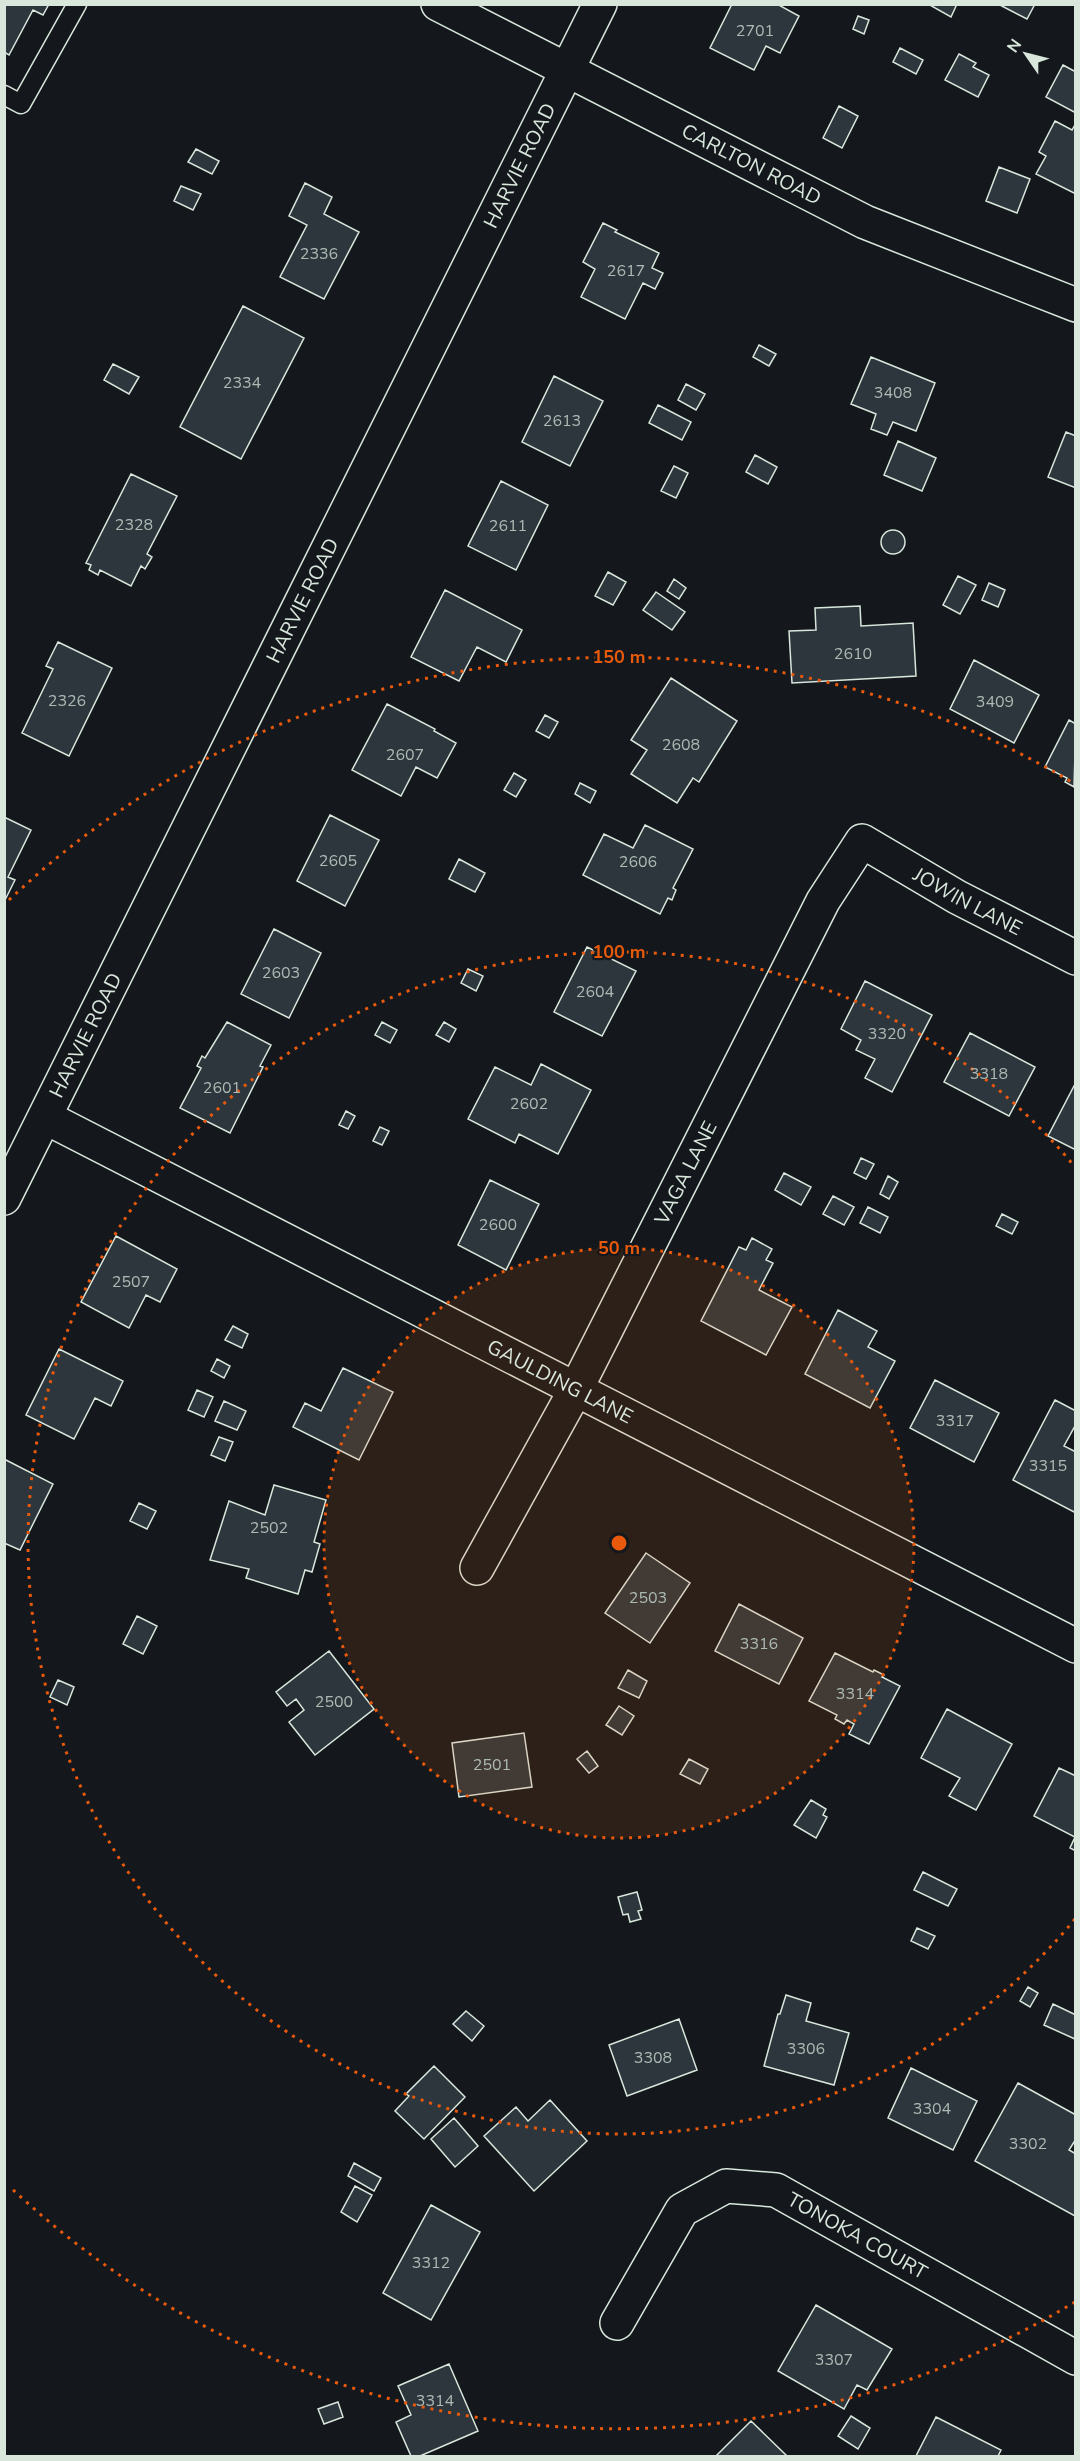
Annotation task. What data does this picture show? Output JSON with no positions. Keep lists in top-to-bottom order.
{
  "streets": {
    "street": [
      "CARLTON ROAD",
      "HARVIE ROAD",
      "JOWIN LANE",
      "VAGA LANE",
      "GAULDING LANE",
      "TONOKA COURT"
    ]
  },
  "crossings": [
    ["CARLTON ROAD", "HARVIE ROAD"],
    ["HARVIE ROAD", "GAULDING LANE"],
    ["JOWIN LANE", "VAGA LANE"],
    ["VAGA LANE", "GAULDING LANE"]
  ],
  "house_numbers": [
    "2701",
    "2336",
    "2617",
    "2334",
    "3408",
    "2613",
    "2328",
    "2611",
    "2610",
    "2326",
    "3409",
    "2608",
    "2607",
    "2605",
    "2606",
    "2603",
    "2604",
    "3320",
    "3318",
    "2601",
    "2602",
    "2600",
    "2507",
    "3317",
    "3315",
    "2502",
    "2503",
    "3316",
    "3314",
    "2500",
    "2501",
    "3306",
    "3308",
    "3304",
    "3302",
    "3312",
    "3307",
    "3314"
  ],
  "north": "top left",
  "rings": ["150 m", "100 m", "50 m"]
}
